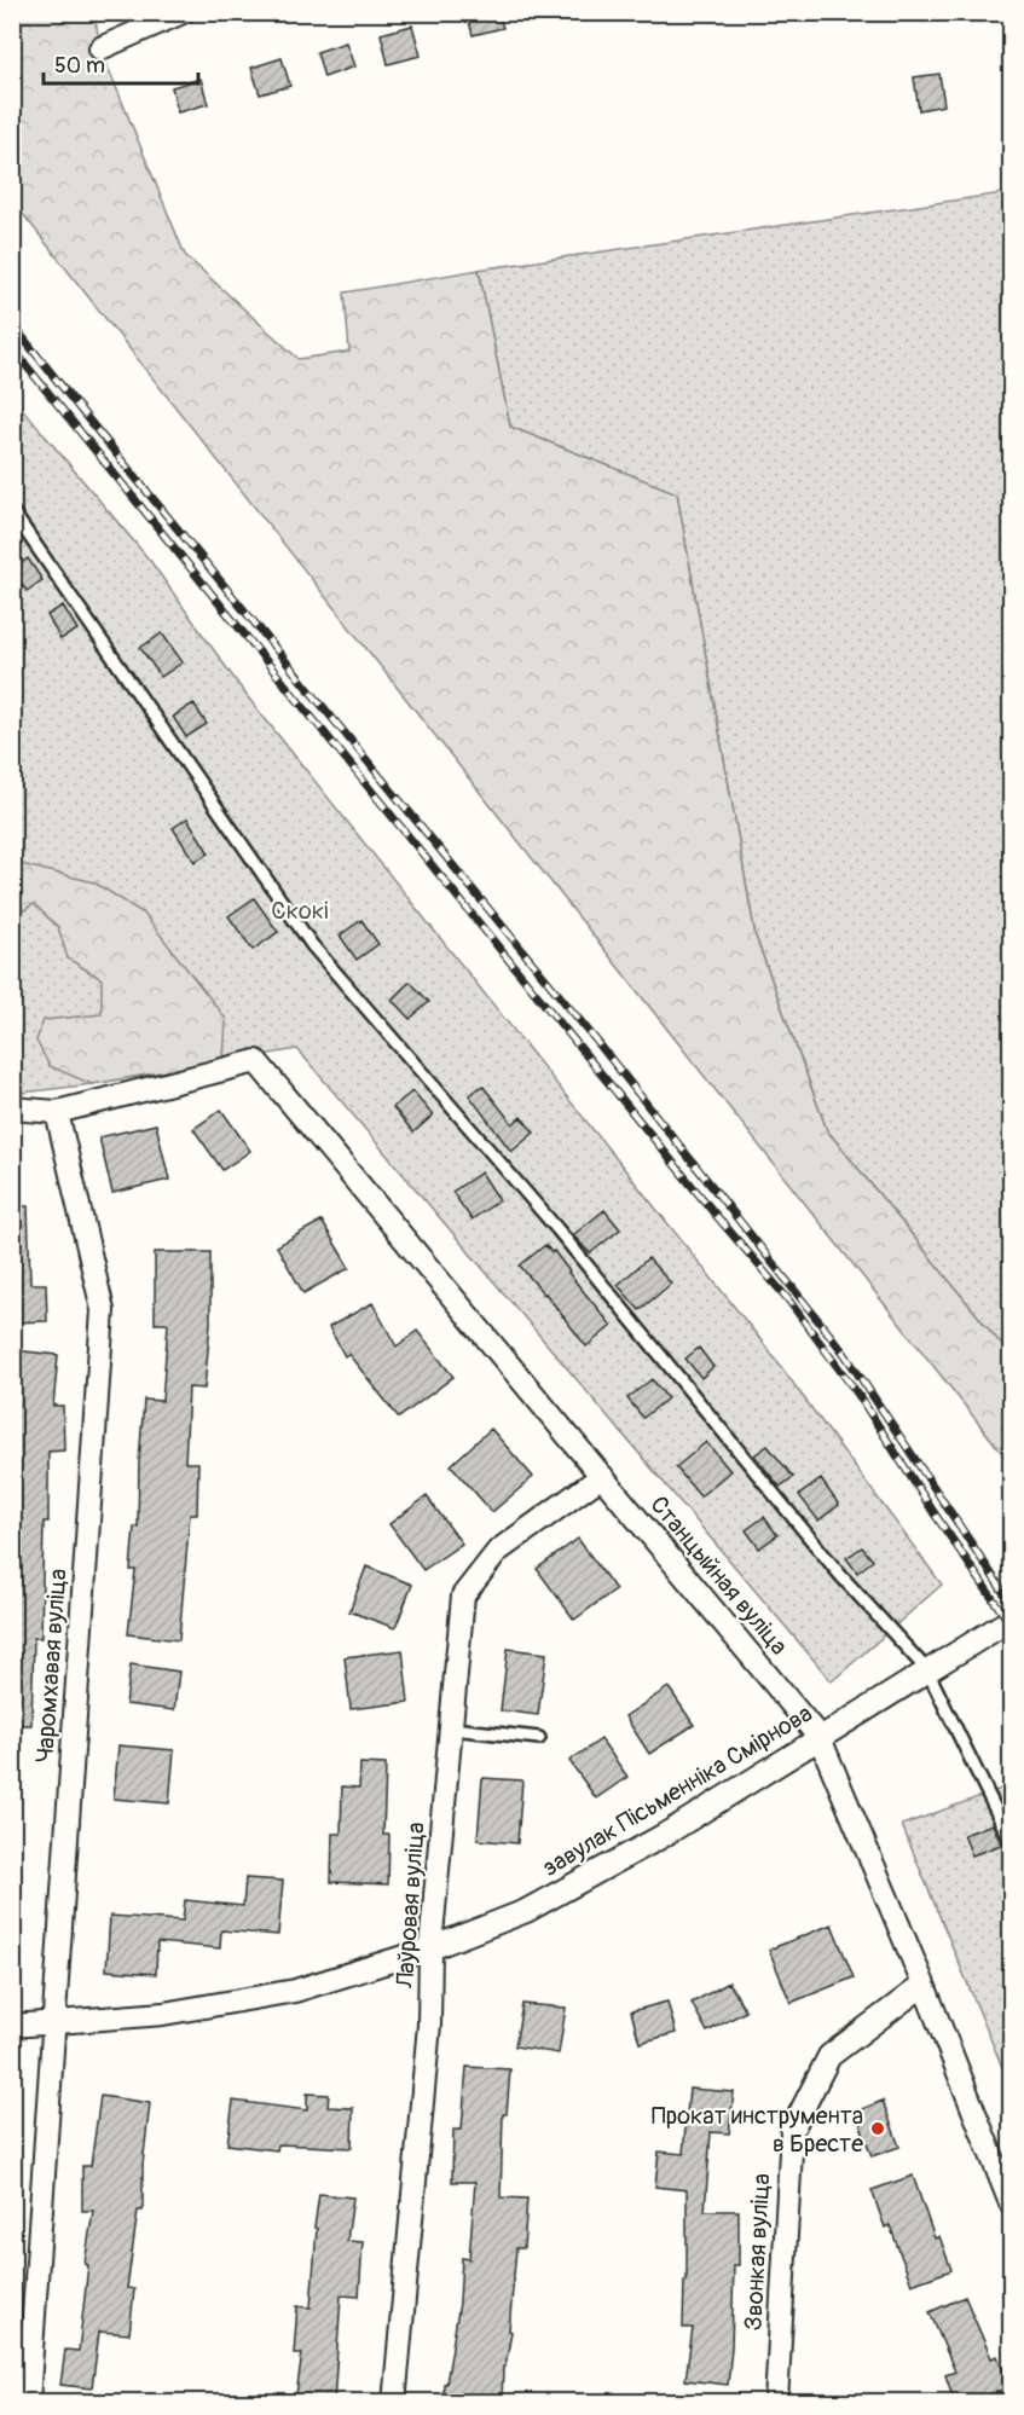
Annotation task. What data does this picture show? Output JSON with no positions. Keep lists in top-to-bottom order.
{
  "streets": {
    "street": [
      "Станцыйная вуліца",
      "Чаромхавая вуліца",
      "завулак Пісьменніка Смірнова",
      "Лаўровая вуліца",
      "Звонкая вуліца"
    ]
  },
  "crossings": [
    ["Станцыйная вуліца", "Чаромхавая вуліца"],
    ["Станцыйная вуліца", "завулак Пісьменніка Смірнова"],
    ["Станцыйная вуліца", "Лаўровая вуліца"],
    ["Станцыйная вуліца", "Звонкая вуліца"],
    ["Чаромхавая вуліца", "завулак Пісьменніка Смірнова"],
    ["завулак Пісьменніка Смірнова", "Лаўровая вуліца"]
  ],
  "parks": ["Скокі"],
  "places": ["Прокат инструмента в Бресте"],
  "scale_bar": "50 m"
}
